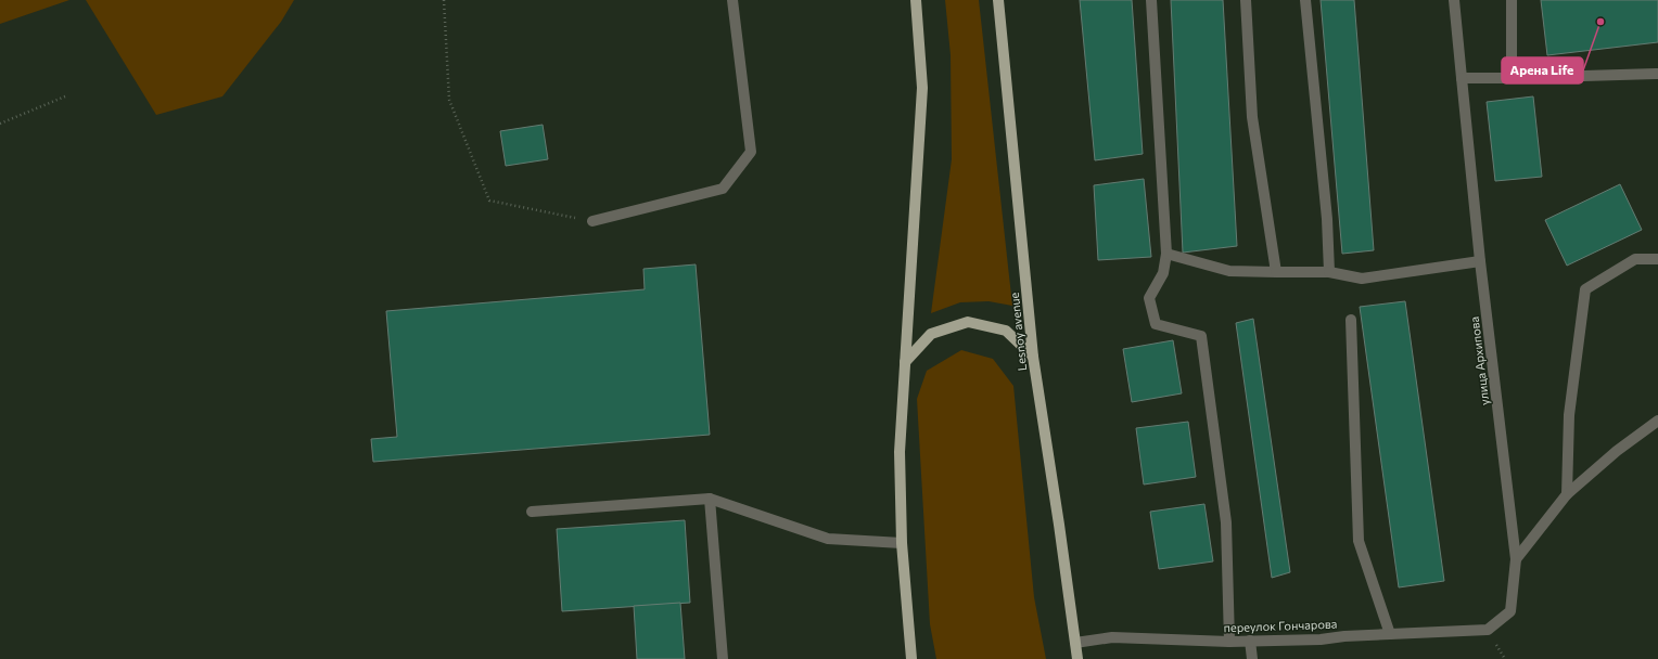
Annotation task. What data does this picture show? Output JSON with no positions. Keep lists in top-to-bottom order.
{
  "streets": {
    "main road": ["Lesnoy avenue"],
    "street": ["улица Архипова", "переулок Гончарова"]
  },
  "crossings": [
    ["Lesnoy avenue", "переулок Гончарова"],
    ["улица Архипова", "переулок Гончарова"]
  ],
  "places": ["Арена Life"]
}
